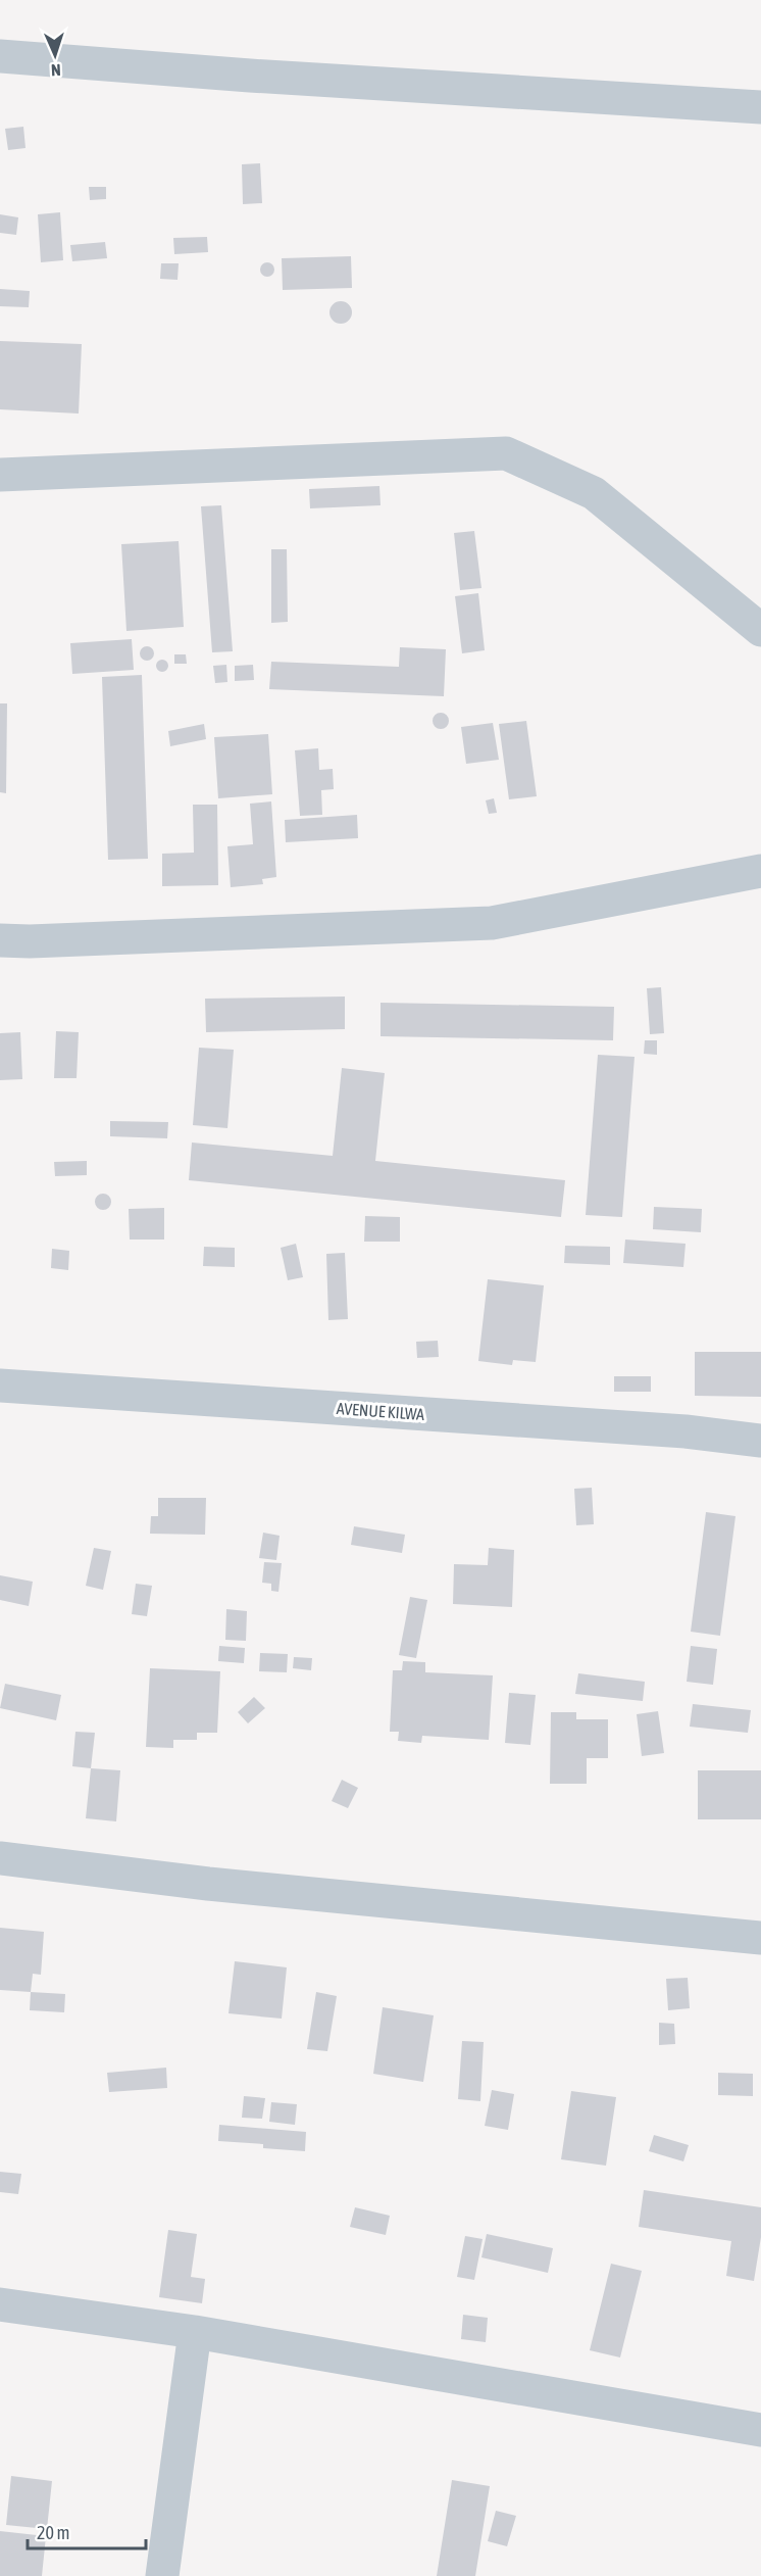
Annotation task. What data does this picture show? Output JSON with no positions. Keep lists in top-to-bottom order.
{
  "streets": {
    "street": ["AVENUE KILWA"]
  },
  "scale_bar": "20 m",
  "north": "bottom"
}
